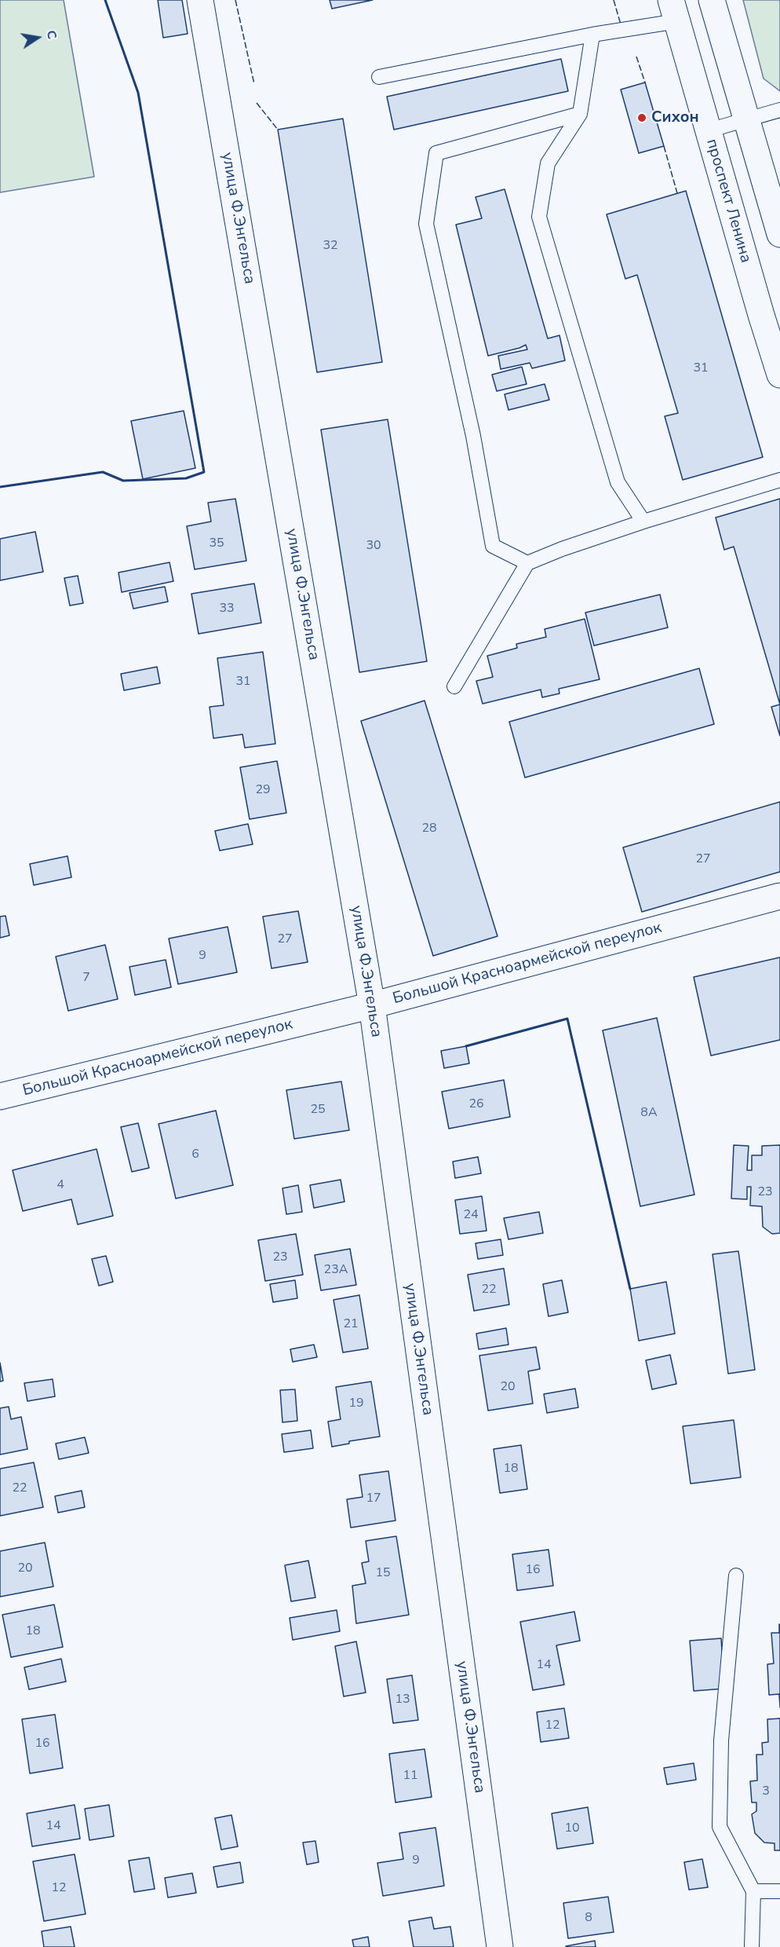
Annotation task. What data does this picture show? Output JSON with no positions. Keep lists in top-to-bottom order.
{
  "streets": {
    "street": ["проспект Ленина", "улица Ф.Энгельса", "Большой Красноармейской переулок"]
  },
  "crossings": [
    ["улица Ф.Энгельса", "Большой Красноармейской переулок"]
  ],
  "places": ["Сихон"],
  "house_numbers": [
    "32",
    "31",
    "35",
    "30",
    "33",
    "31",
    "29",
    "28",
    "27",
    "27",
    "9",
    "7",
    "26",
    "25",
    "8А",
    "6",
    "4",
    "23",
    "24",
    "23",
    "23А",
    "22",
    "21",
    "20",
    "19",
    "18",
    "22",
    "17",
    "20",
    "16",
    "15",
    "18",
    "14",
    "13",
    "12",
    "16",
    "11",
    "3",
    "14",
    "10",
    "9",
    "12",
    "8"
  ],
  "north": "right"
}
